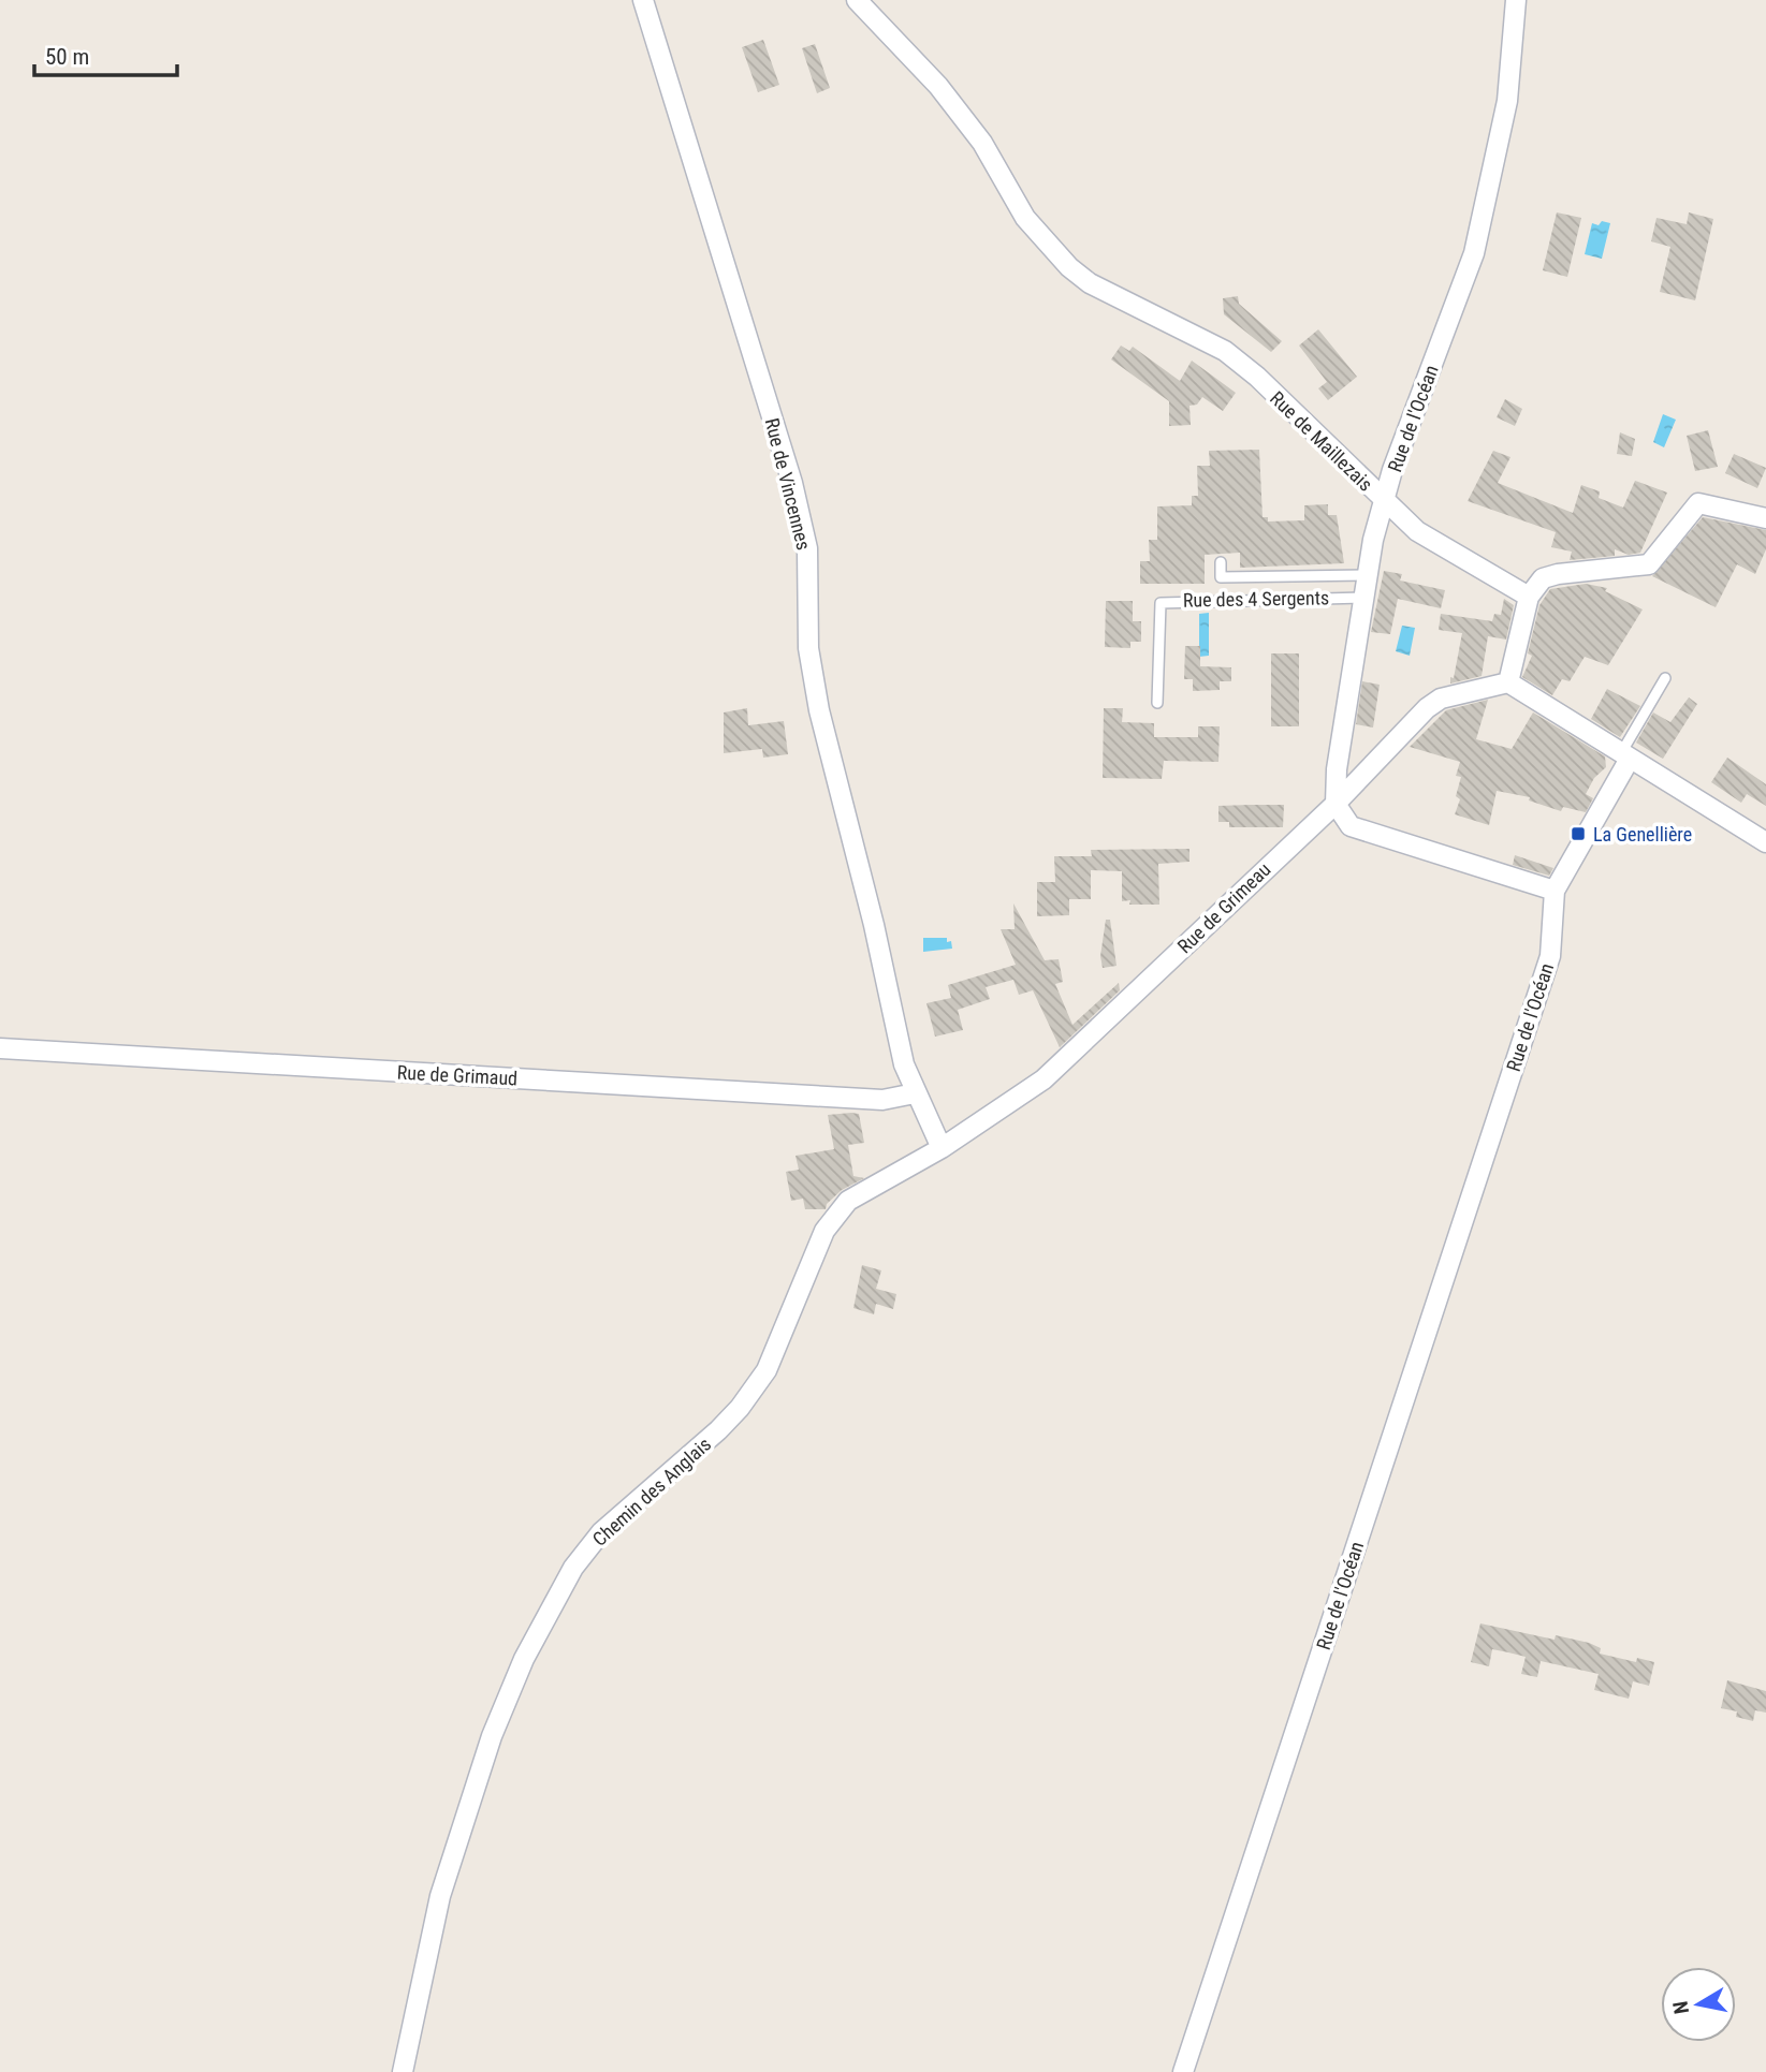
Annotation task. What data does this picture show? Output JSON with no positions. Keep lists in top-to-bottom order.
{
  "streets": {
    "street": [
      "Rue de l'Océan",
      "Rue de Maillezais",
      "Rue de Vincennes",
      "Rue de Grimeau",
      "Rue de Grimaud",
      "Chemin des Anglais"
    ],
    "lane": ["Rue des 4 Sergents"]
  },
  "crossings": [
    ["Rue de l'Océan", "Rue de Maillezais"],
    ["Rue de l'Océan", "Rue des 4 Sergents"],
    ["Rue de l'Océan", "Rue de Grimeau"],
    ["Rue de Vincennes", "Rue de Grimeau"],
    ["Rue de Vincennes", "Rue de Grimaud"],
    ["Rue de Vincennes", "Chemin des Anglais"],
    ["Rue de Grimeau", "Chemin des Anglais"]
  ],
  "places": {
    "transit": ["La Genellière"]
  },
  "scale_bar": "50 m",
  "north": "left"
}
